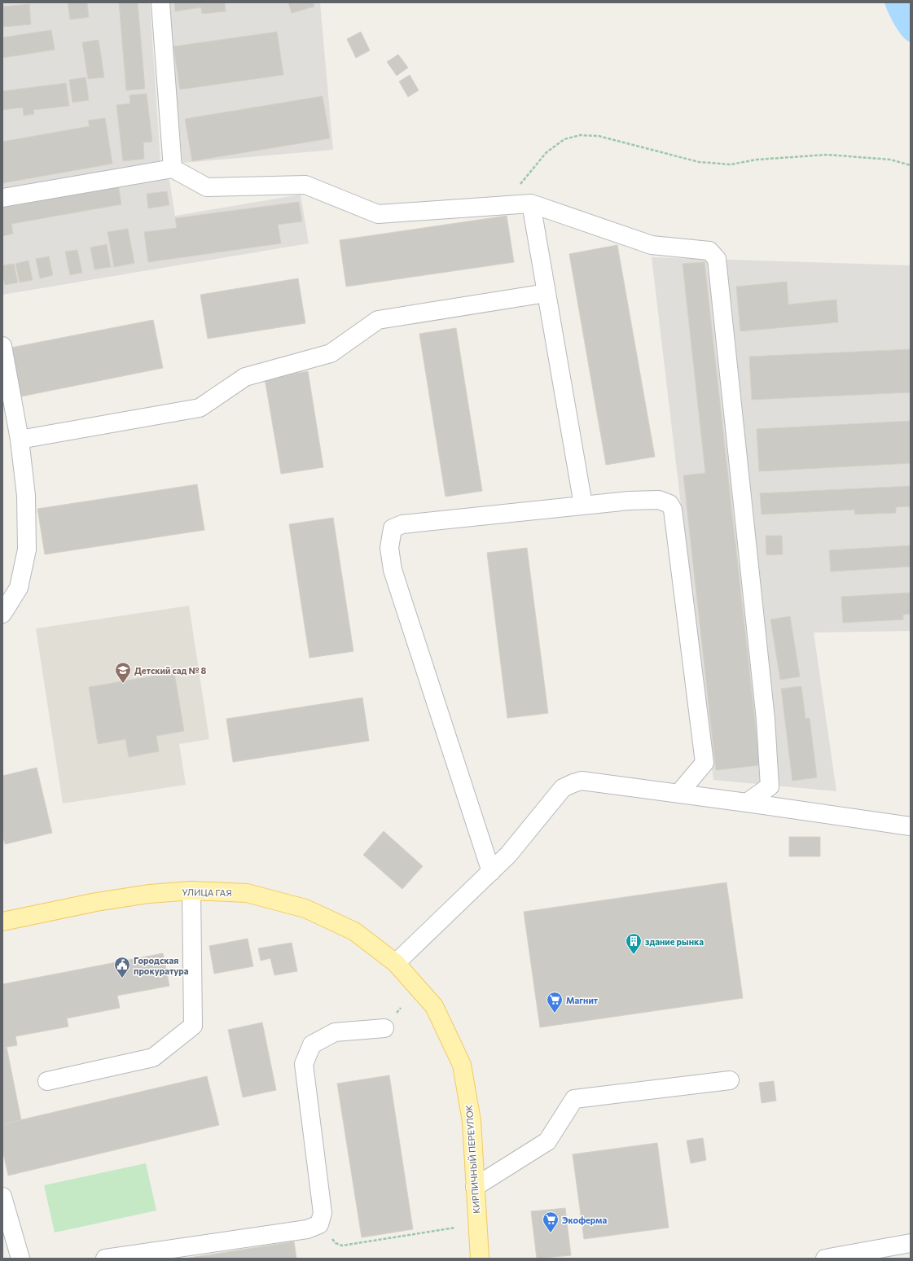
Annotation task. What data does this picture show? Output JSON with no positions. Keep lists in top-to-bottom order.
{
  "streets": {
    "main road": ["УЛИЦА ГАЯ", "КИРПИЧНЫЙ ПЕРЕУЛОК"]
  },
  "crossings": [
    ["УЛИЦА ГАЯ", "КИРПИЧНЫЙ ПЕРЕУЛОК"]
  ],
  "places": {
    "school or university": ["Детский сад № 8"],
    "building": ["здание рынка"],
    "public building": ["Городская прокуратура"],
    "supermarket": ["Магнит", "Экоферма"]
  }
}
